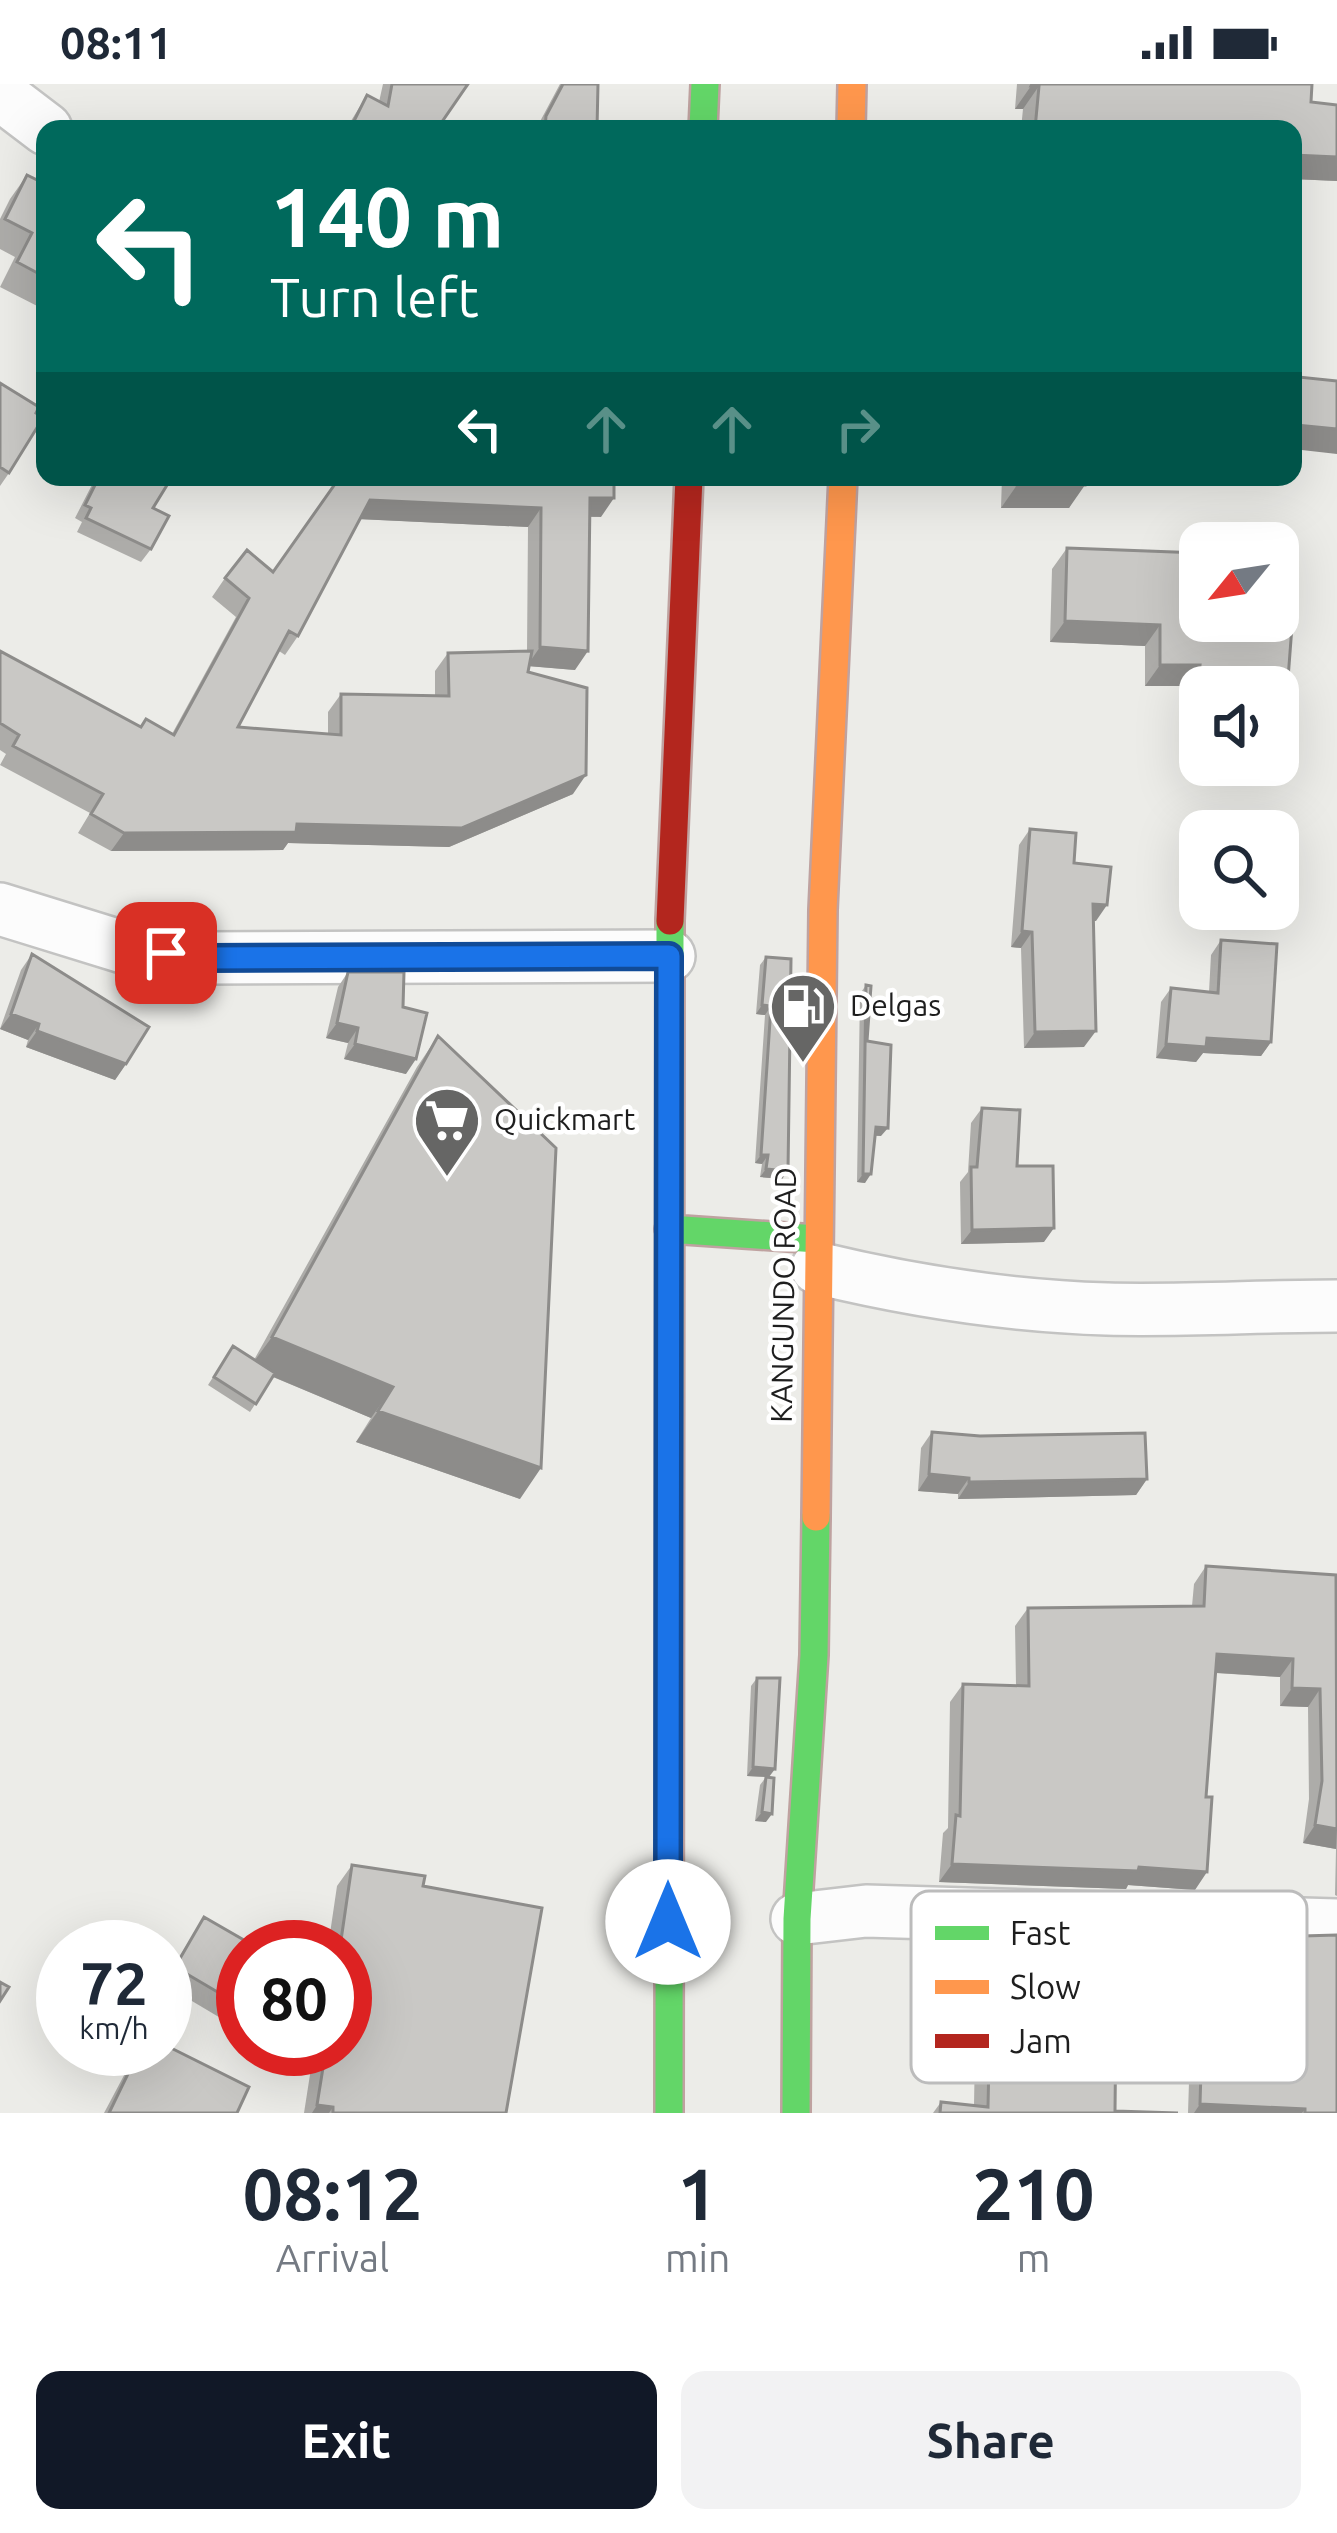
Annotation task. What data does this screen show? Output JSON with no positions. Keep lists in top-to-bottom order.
{
  "streets": {
    "highway": ["KANGUNDO ROAD"]
  },
  "places": {
    "fuel station": ["Delgas"],
    "supermarket": ["Quickmart"]
  },
  "legend": ["Fast", "Slow", "Jam"],
  "north": "bottom left",
  "page": {
    "status": "08:11",
    "turn": ["140 m", "Turn left"],
    "speed": "72 km/h",
    "limit": "80",
    "eta": [
      "08:12",
      "Arrival",
      "1",
      "min",
      "210",
      "m"
    ],
    "buttons": ["Exit", "Share"]
  }
}
